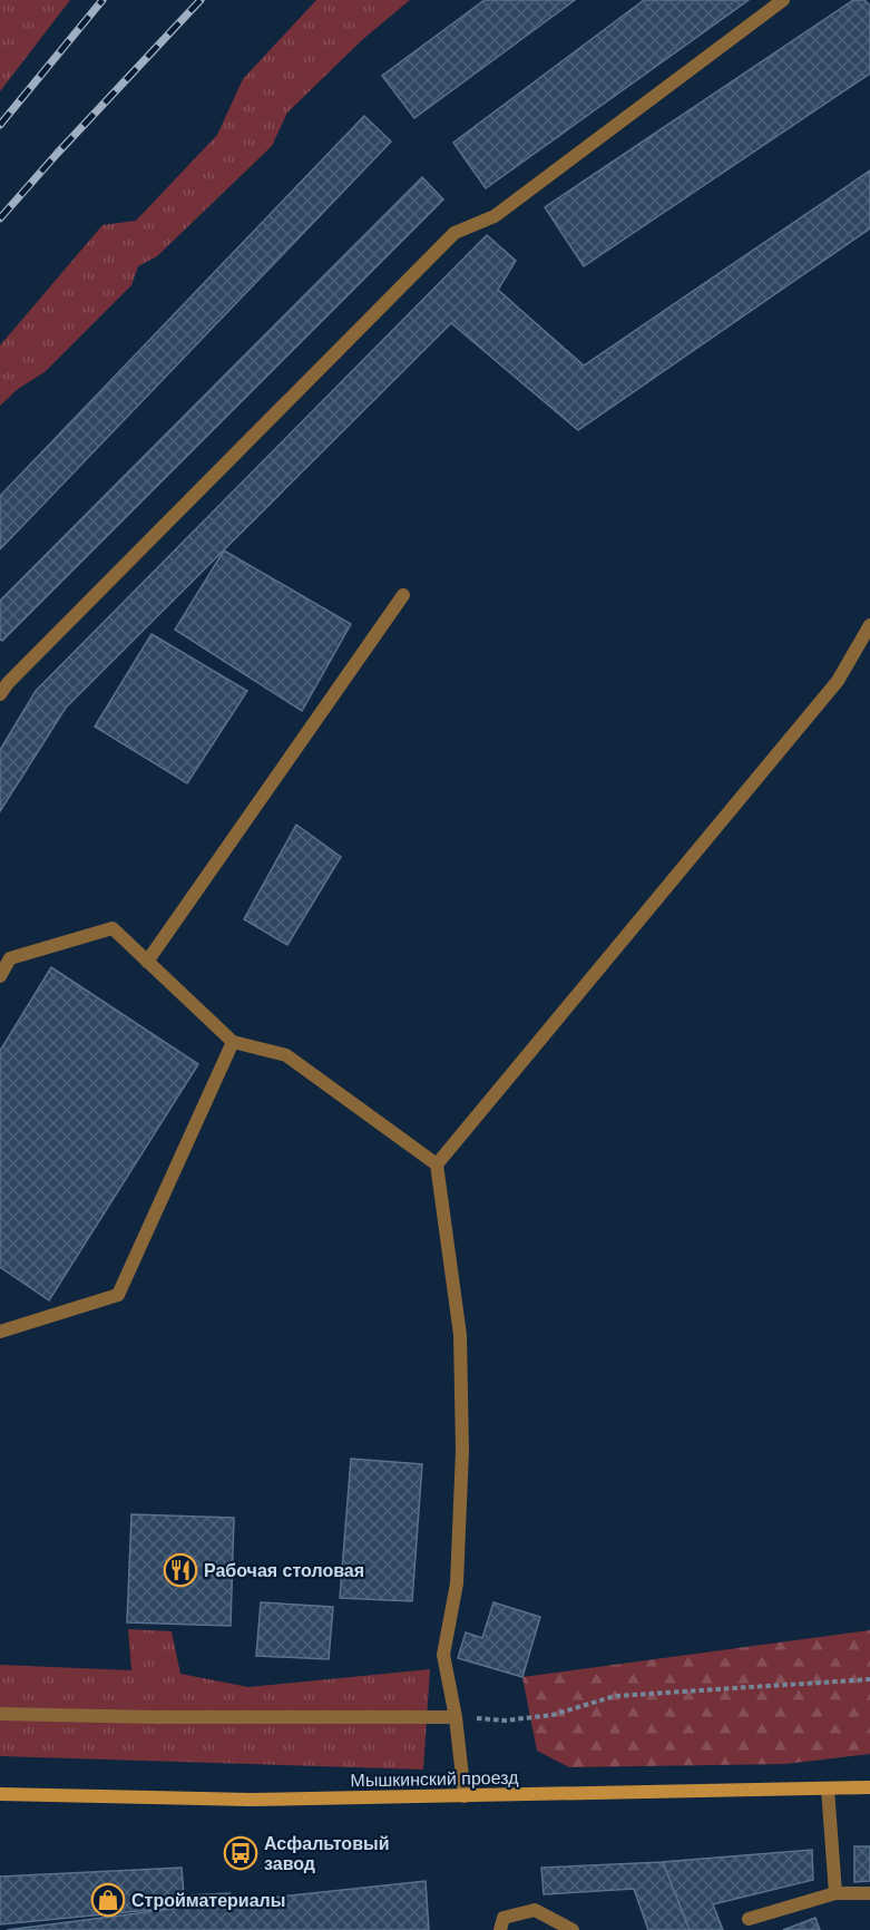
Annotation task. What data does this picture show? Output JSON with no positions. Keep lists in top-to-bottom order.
{
  "streets": {
    "main road": ["Мышкинский проезд"]
  },
  "places": {
    "restaurant": ["Рабочая столовая"],
    "bus stop": ["Асфальтовый завод"],
    "shop": ["Стройматериалы"]
  }
}
